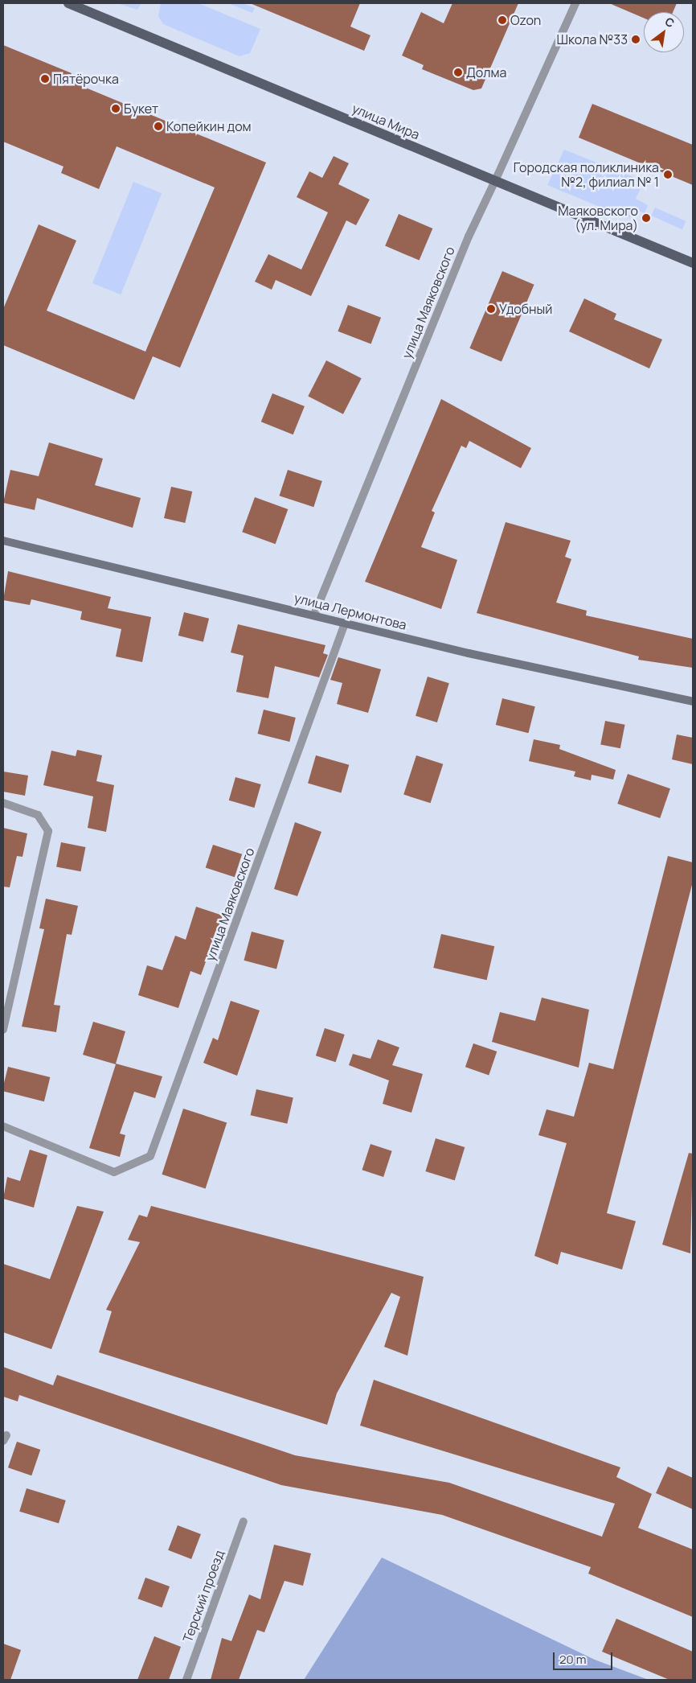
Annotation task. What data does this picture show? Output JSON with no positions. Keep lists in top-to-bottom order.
{
  "streets": {
    "main road": ["улица Мира", "улица Лермонтова"],
    "street": ["улица Маяковского", "Терский проезд"]
  },
  "crossings": [
    ["улица Мира", "улица Маяковского"],
    ["улица Маяковского", "улица Лермонтова"]
  ],
  "places": [
    "Ozon",
    "Школа №33",
    "Долма",
    "Пятёрочка",
    "Букет",
    "Копейкин дом",
    "Городская поликлиника №2, филиал № 1",
    "Маяковского (ул. Мира)",
    "Удобный"
  ],
  "scale_bar": "20 m",
  "north": "top right"
}
